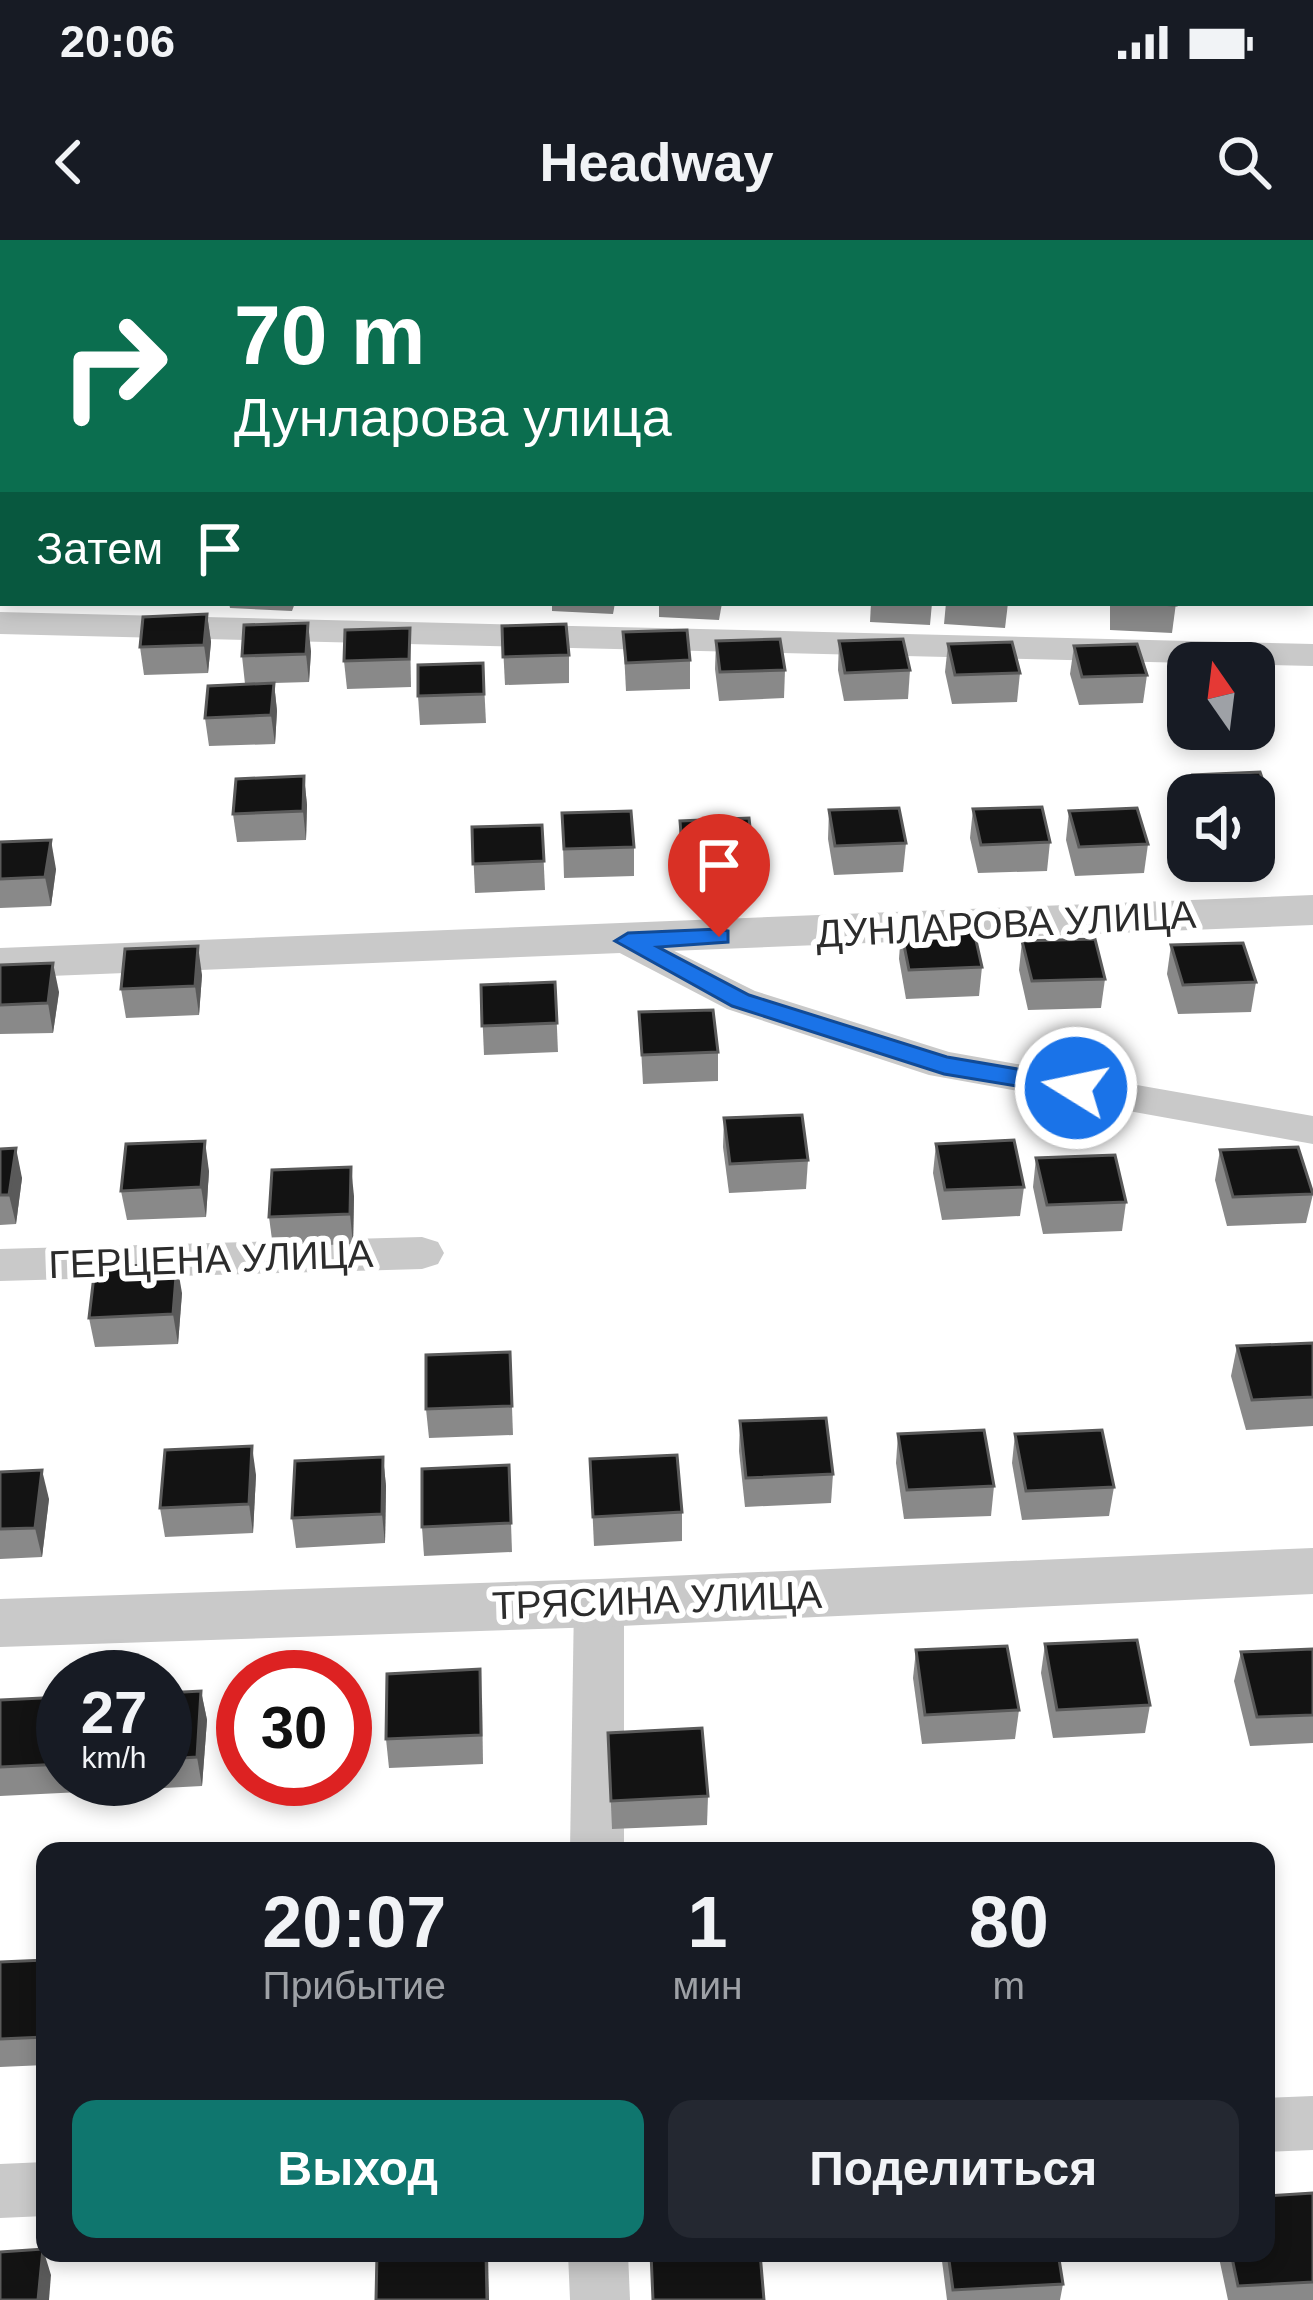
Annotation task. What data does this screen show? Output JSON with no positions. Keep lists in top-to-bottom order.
{
  "streets": {
    "street": ["ДУНЛАРОВА УЛИЦА", "ГЕРЦЕНА УЛИЦА", "ТРЯСИНА УЛИЦА"]
  },
  "north": "top",
  "page": {
    "status": "20:06",
    "header": "Headway",
    "turn": ["70 m", "Дунларова улица"],
    "then": "Затем",
    "speed": "27 km/h",
    "limit": "30",
    "eta": [
      "20:07",
      "Прибытие",
      "1",
      "мин",
      "80",
      "m"
    ],
    "buttons": ["Выход", "Поделиться"]
  }
}
